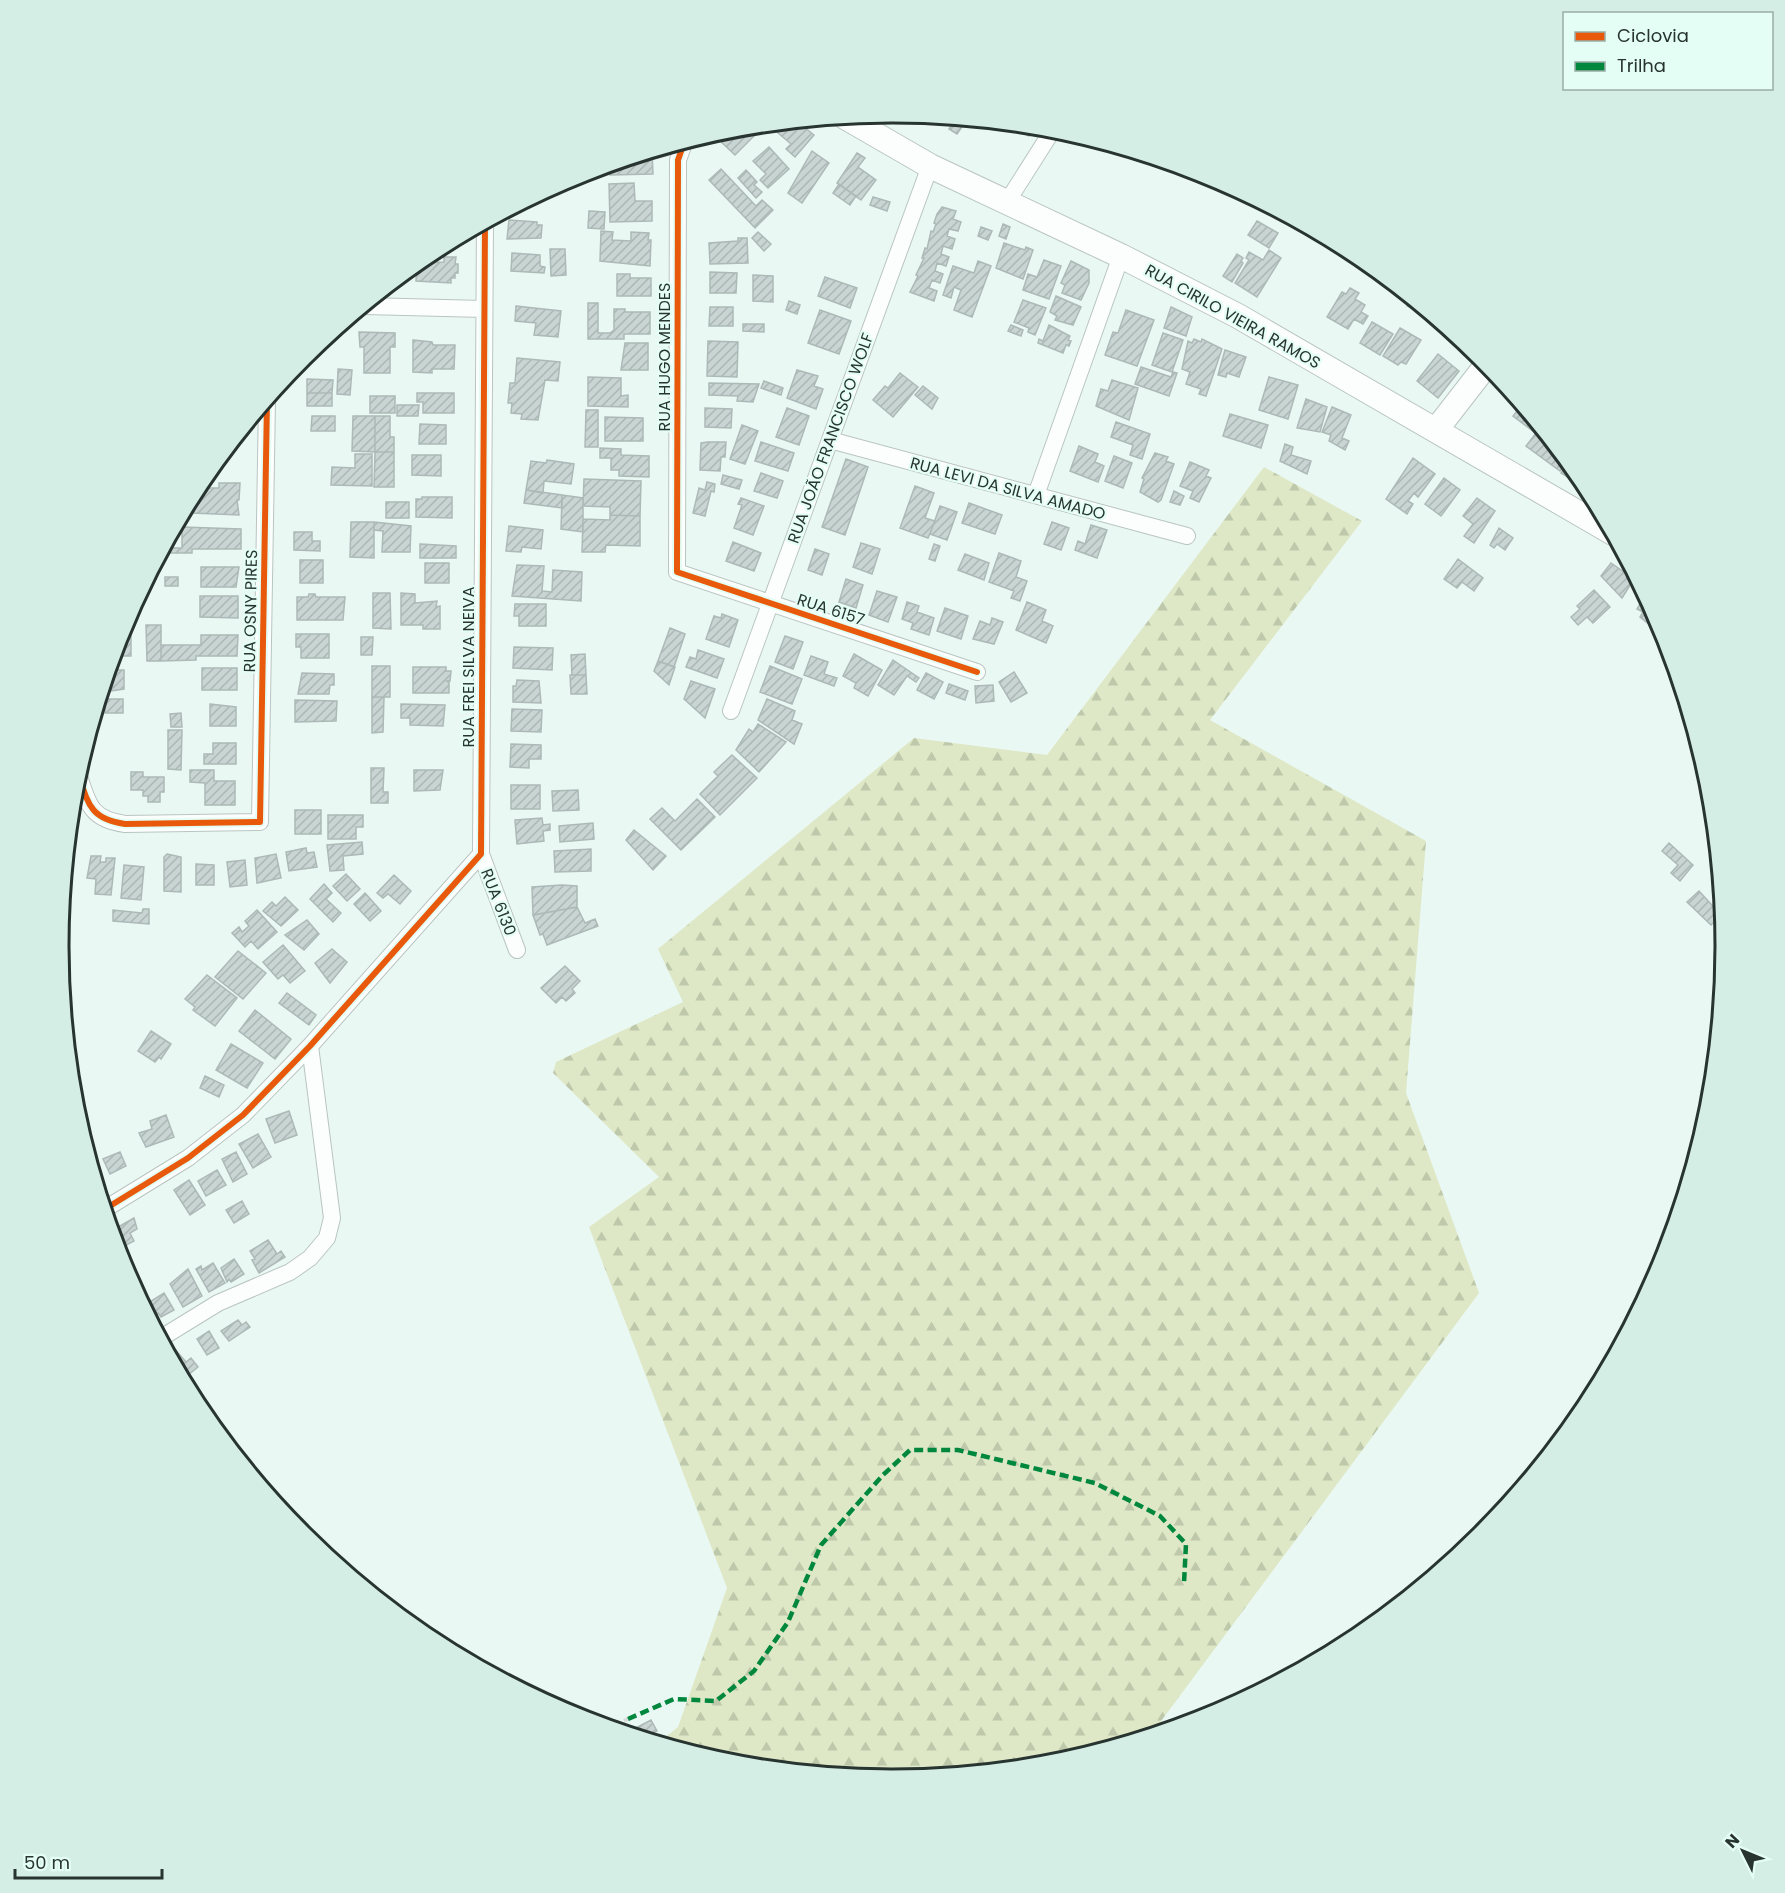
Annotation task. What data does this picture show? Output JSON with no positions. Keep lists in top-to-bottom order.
{
  "streets": {
    "main road": ["RUA CIRILO VIEIRA RAMOS"],
    "street": [
      "RUA HUGO MENDES",
      "RUA JOÃO FRANCISCO WOLF",
      "RUA LEVI DA SILVA AMADO",
      "RUA 6157",
      "RUA OSNY PIRES",
      "RUA FREI SILVA NEIVA",
      "RUA 6130"
    ]
  },
  "crossings": [
    ["RUA CIRILO VIEIRA RAMOS", "RUA JOÃO FRANCISCO WOLF"],
    ["RUA HUGO MENDES", "RUA 6157"],
    ["RUA JOÃO FRANCISCO WOLF", "RUA LEVI DA SILVA AMADO"],
    ["RUA JOÃO FRANCISCO WOLF", "RUA 6157"],
    ["RUA FREI SILVA NEIVA", "RUA 6130"]
  ],
  "legend": ["Ciclovia", "Trilha"],
  "scale_bar": "50 m",
  "north": "top left"
}
